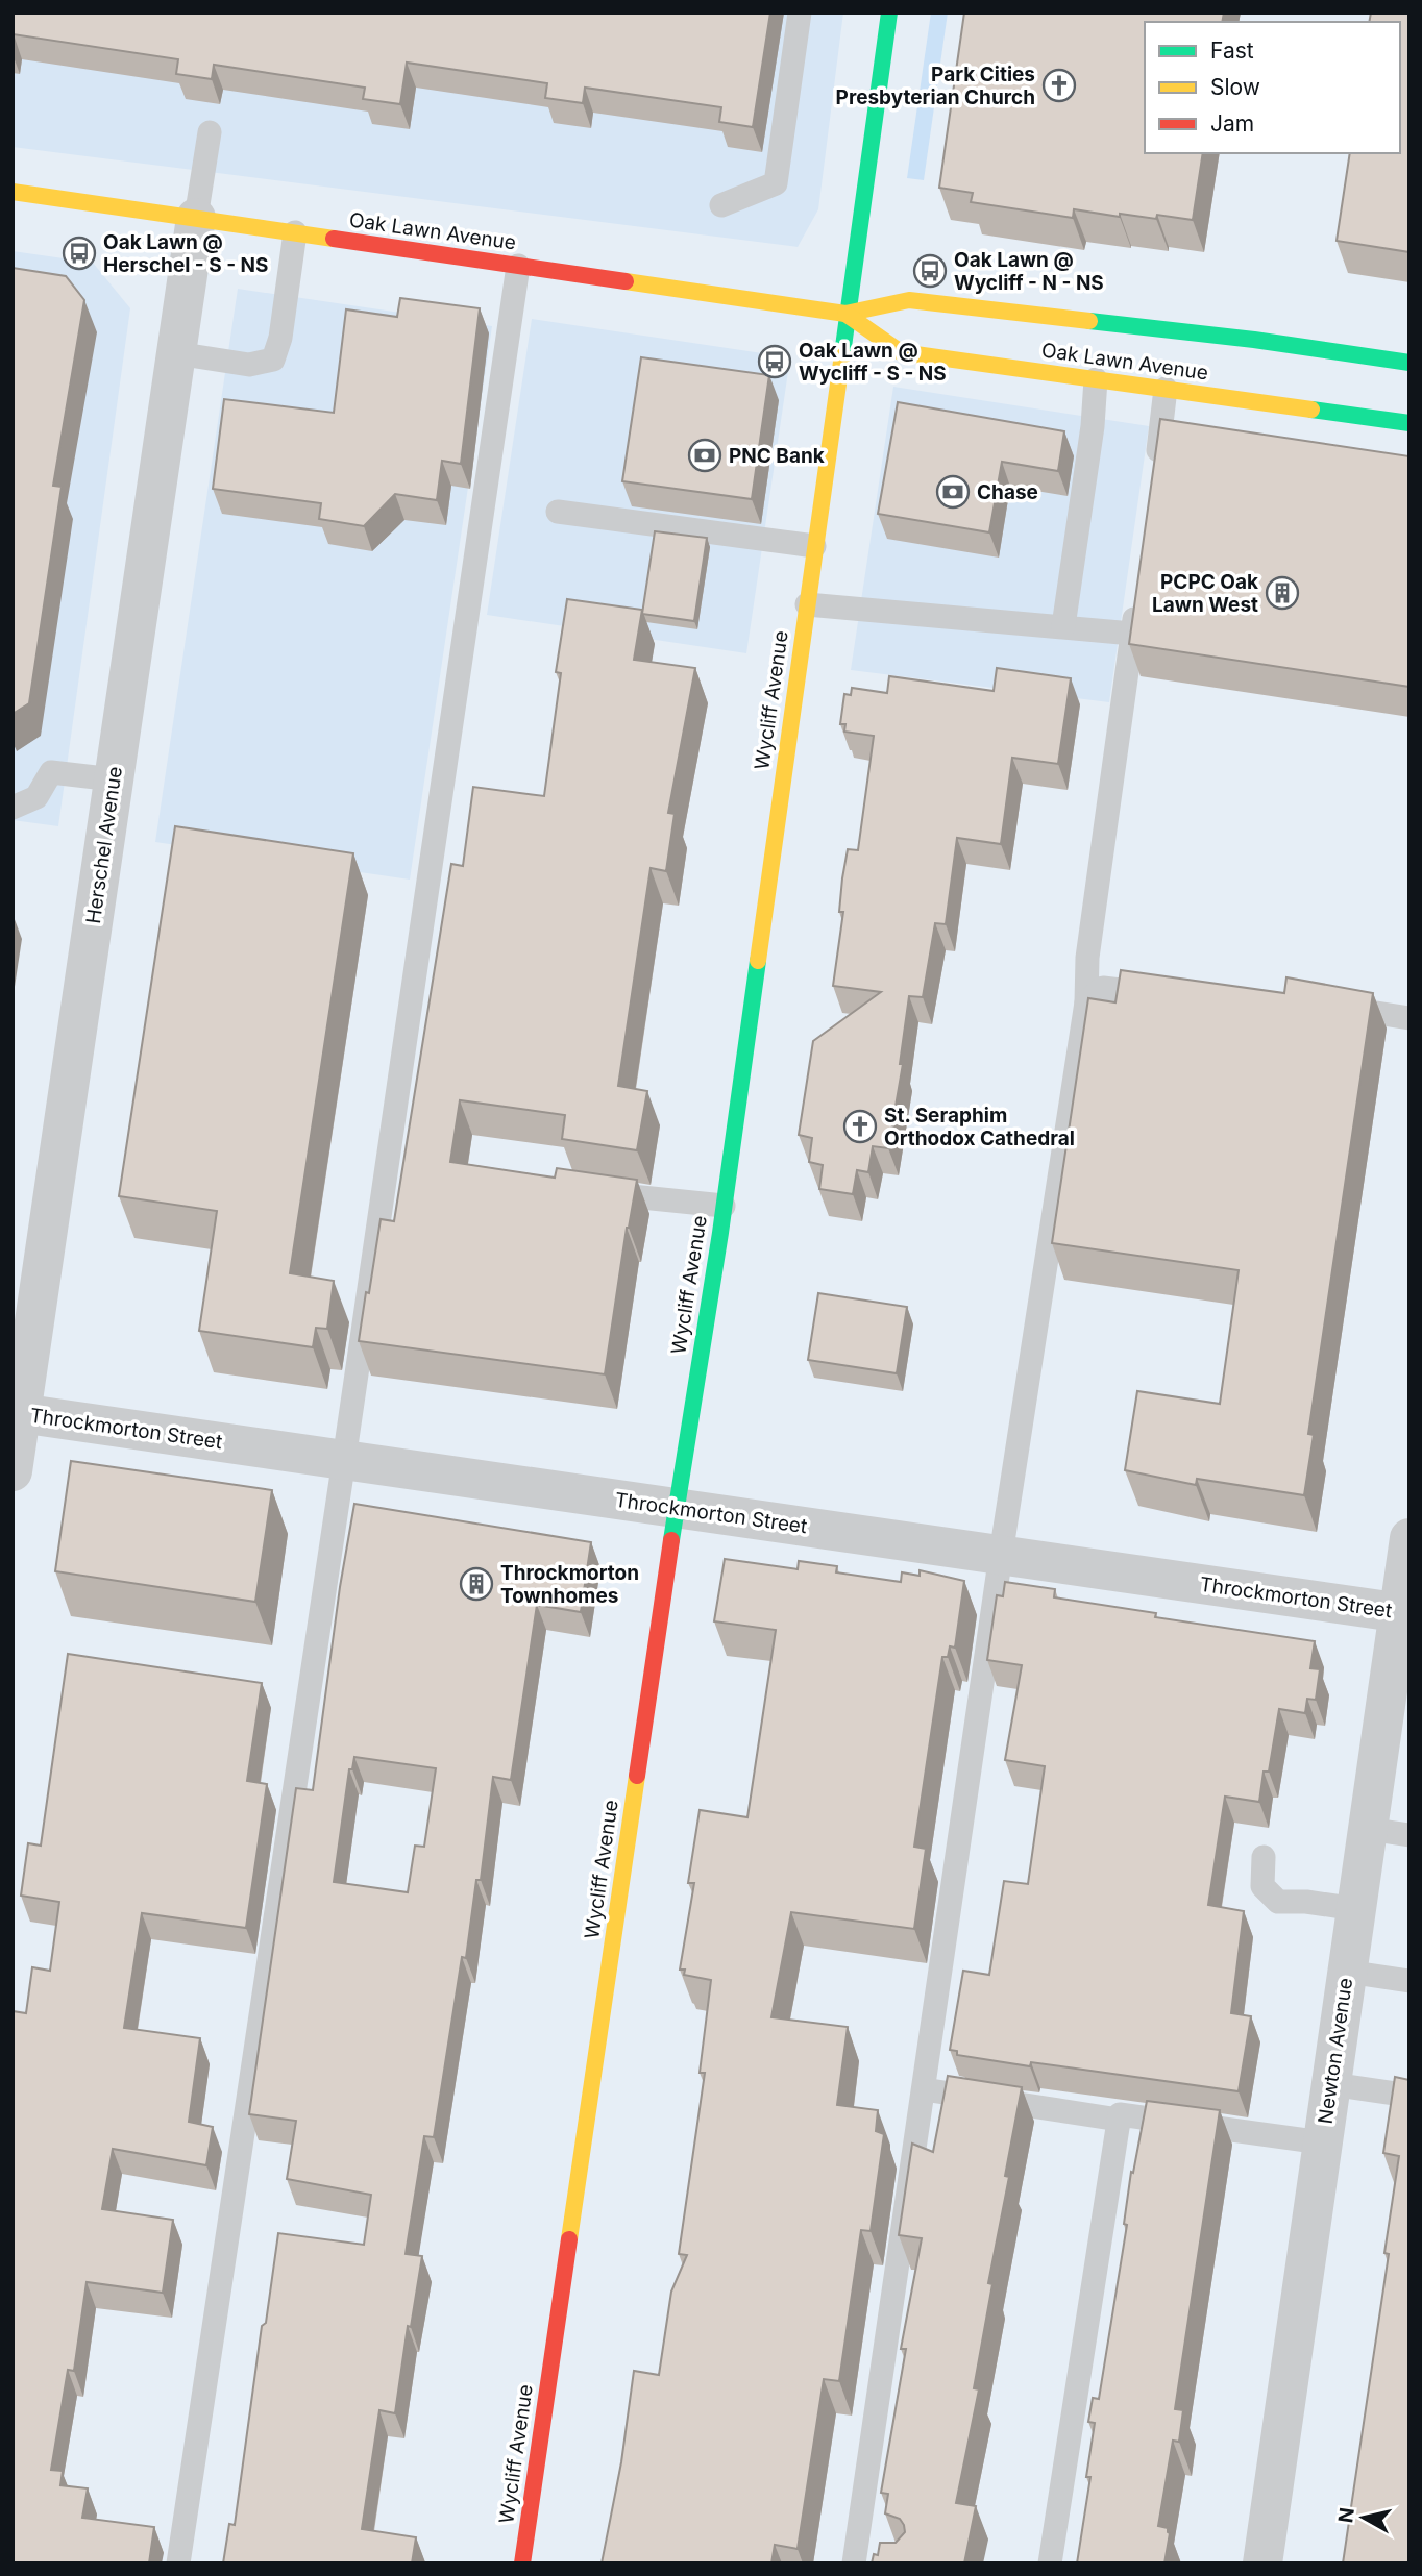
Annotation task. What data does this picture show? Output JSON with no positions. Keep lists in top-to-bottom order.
{
  "streets": {
    "main road": ["Oak Lawn Avenue", "Wycliff Avenue"],
    "street": ["Herschel Avenue", "Throckmorton Street", "Newton Avenue"]
  },
  "crossings": [
    ["Oak Lawn Avenue", "Wycliff Avenue"],
    ["Oak Lawn Avenue", "Herschel Avenue"],
    ["Wycliff Avenue", "Throckmorton Street"],
    ["Herschel Avenue", "Throckmorton Street"],
    ["Throckmorton Street", "Newton Avenue"]
  ],
  "places": {
    "church": ["Park Cities Presbyterian Church", "St. Seraphim Orthodox Cathedral"],
    "bus stop": ["Oak Lawn @ Herschel - S - NS", "Oak Lawn @ Wycliff - N - NS", "Oak Lawn @ Wycliff - S - NS"],
    "bank": ["PNC Bank", "Chase"],
    "building": ["PCPC Oak Lawn West", "Throckmorton Townhomes"]
  },
  "legend": ["Fast", "Slow", "Jam"],
  "north": "left"
}
